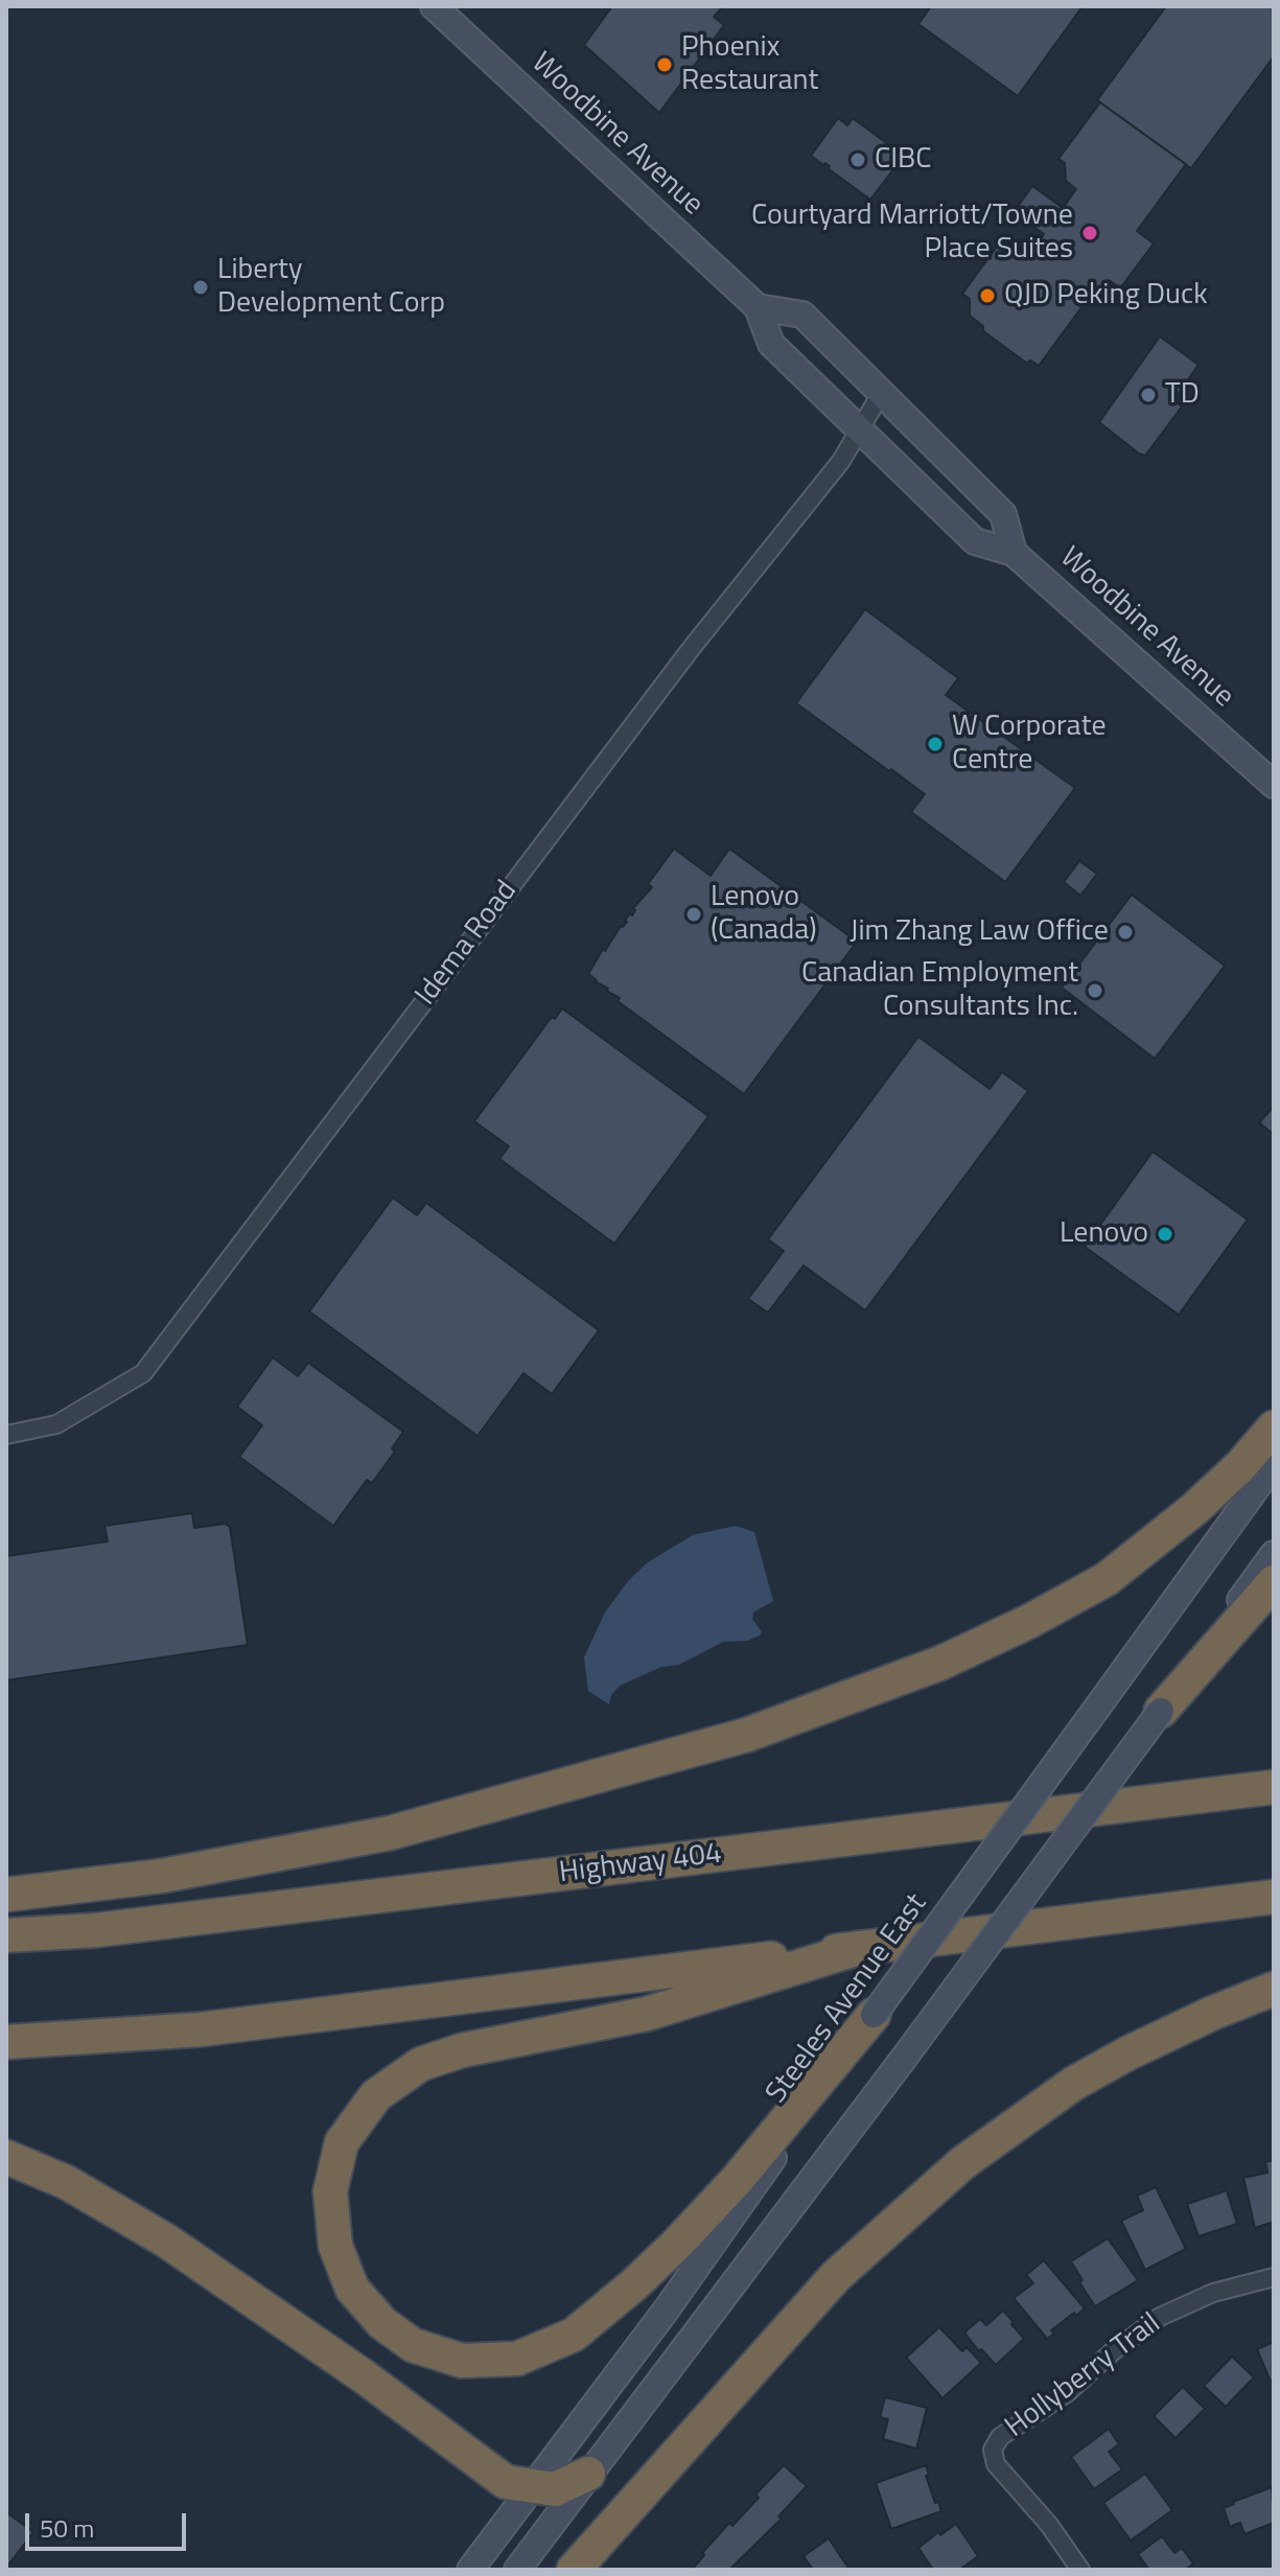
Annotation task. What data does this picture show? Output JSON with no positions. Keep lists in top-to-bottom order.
{
  "streets": {
    "highway": ["Highway 404"],
    "main road": ["Woodbine Avenue", "Steeles Avenue East"],
    "street": ["Idema Road", "Hollyberry Trail"]
  },
  "crossings": [
    ["Woodbine Avenue", "Idema Road"]
  ],
  "places": [
    "Phoenix Restaurant",
    "CIBC",
    "Courtyard Marriott/Towne Place Suites",
    "Liberty Development Corp",
    "QJD Peking Duck",
    "TD",
    "W Corporate Centre",
    "Lenovo (Canada)",
    "Jim Zhang Law Office",
    "Canadian Employment Consultants Inc.",
    "Lenovo"
  ],
  "scale_bar": "50 m"
}
